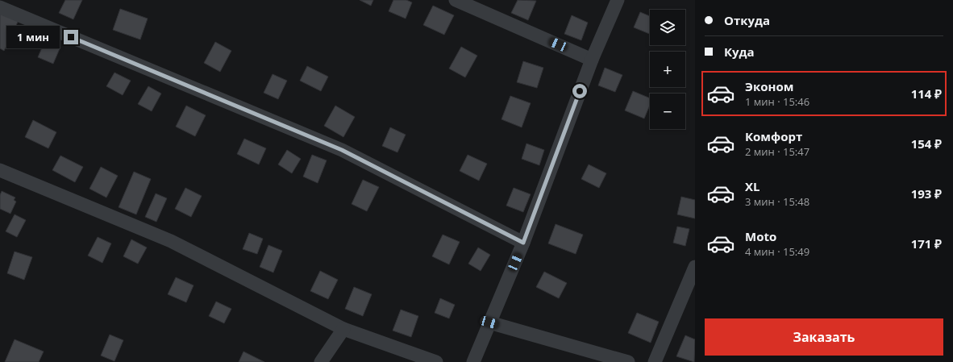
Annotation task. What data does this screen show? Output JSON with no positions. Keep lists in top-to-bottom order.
{
  "page": {
    "banner": ["Откуда", "Куда"],
    "map_buttons": ["+", "−"],
    "bubble": "1 мин",
    "list": [
      {
        "name": "Эконом",
        "note": "1 мин · 15:46",
        "value": "114 ₽"
      },
      {
        "name": "Комфорт",
        "note": "2 мин · 15:47",
        "value": "154 ₽"
      },
      {
        "name": "XL",
        "note": "3 мин · 15:48",
        "value": "193 ₽"
      },
      {
        "name": "Moto",
        "note": "4 мин · 15:49",
        "value": "171 ₽"
      }
    ],
    "buttons": "Заказать"
  }
}
